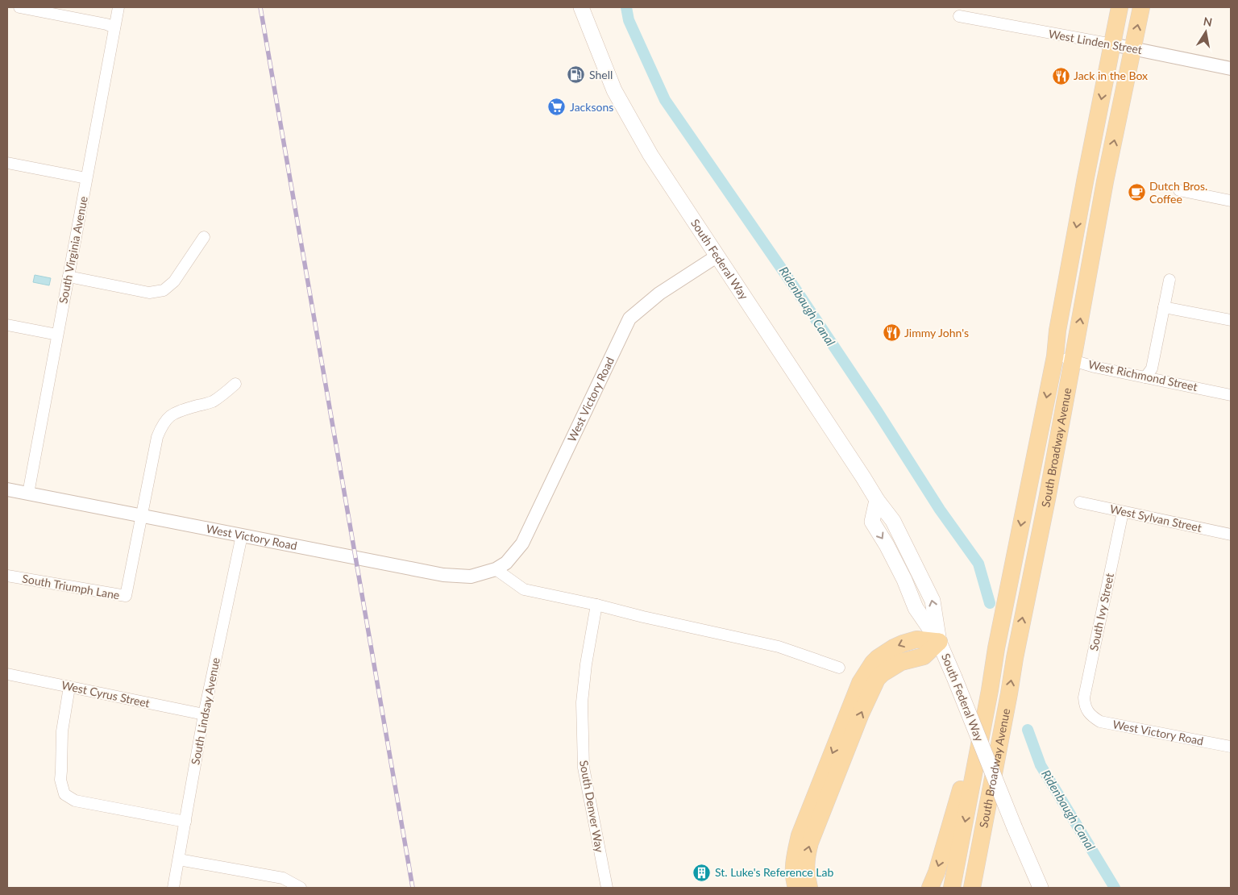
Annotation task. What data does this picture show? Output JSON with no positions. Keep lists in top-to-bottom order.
{
  "streets": {
    "main road": ["South Federal Way", "South Broadway Avenue"],
    "street": [
      "West Linden Street",
      "South Virginia Avenue",
      "West Richmond Street",
      "West Victory Road",
      "West Sylvan Street",
      "South Triumph Lane",
      "South Ivy Street",
      "West Cyrus Street",
      "South Lindsay Avenue",
      "South Denver Way"
    ]
  },
  "crossings": [
    ["West Linden Street", "South Broadway Avenue"],
    ["South Virginia Avenue", "West Victory Road"],
    ["South Federal Way", "West Victory Road"],
    ["West Richmond Street", "South Broadway Avenue"],
    ["West Victory Road", "South Triumph Lane"],
    ["West Victory Road", "South Ivy Street"],
    ["West Victory Road", "South Lindsay Avenue"],
    ["West Sylvan Street", "South Ivy Street"],
    ["West Cyrus Street", "South Lindsay Avenue"]
  ],
  "water": ["Ridenbaugh Canal"],
  "places": {
    "fuel station": ["Shell"],
    "restaurant": ["Jack in the Box", "Jimmy John's"],
    "supermarket": ["Jacksons"],
    "cafe": ["Dutch Bros. Coffee"],
    "building": ["St. Luke's Reference Lab"]
  },
  "north": "top"
}
